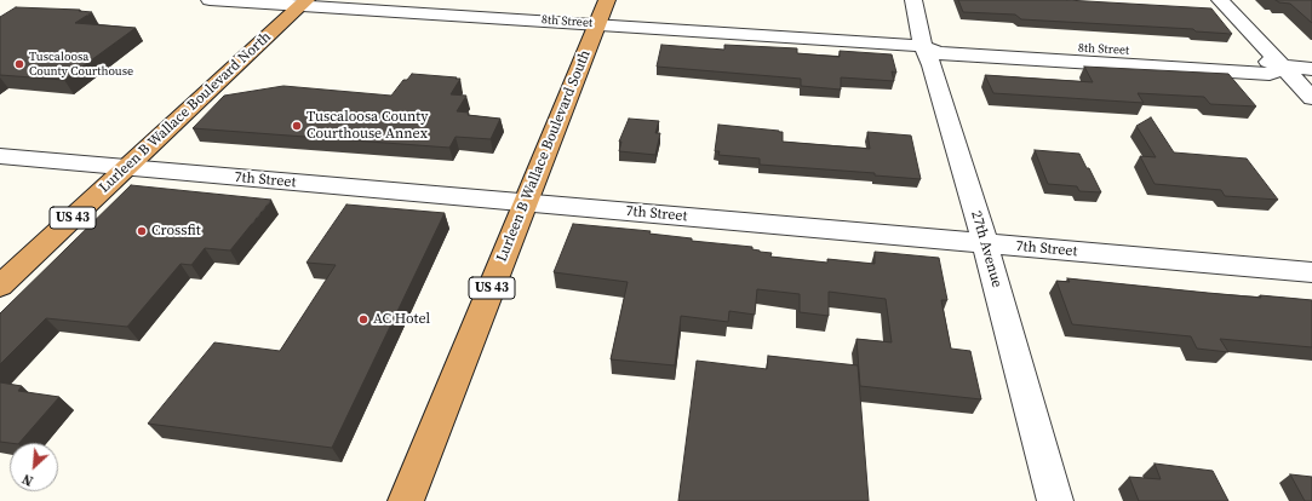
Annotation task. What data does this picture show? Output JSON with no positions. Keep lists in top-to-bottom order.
{
  "streets": {
    "highway": ["Lurleen B Wallace Boulevard North", "Lurleen B Wallace Boulevard South", "US 43"],
    "street": ["8th Street", "7th Street", "27th Avenue"]
  },
  "crossings": [
    ["8th Street", "Lurleen B Wallace Boulevard North"],
    ["8th Street", "Lurleen B Wallace Boulevard South"],
    ["8th Street", "27th Avenue"],
    ["Lurleen B Wallace Boulevard North", "7th Street"],
    ["Lurleen B Wallace Boulevard South", "7th Street"],
    ["7th Street", "27th Avenue"]
  ],
  "places": [
    "Tuscaloosa County Courthouse",
    "Tuscaloosa County Courthouse Annex",
    "Crossfit",
    "AC Hotel"
  ],
  "north": "bottom left"
}
